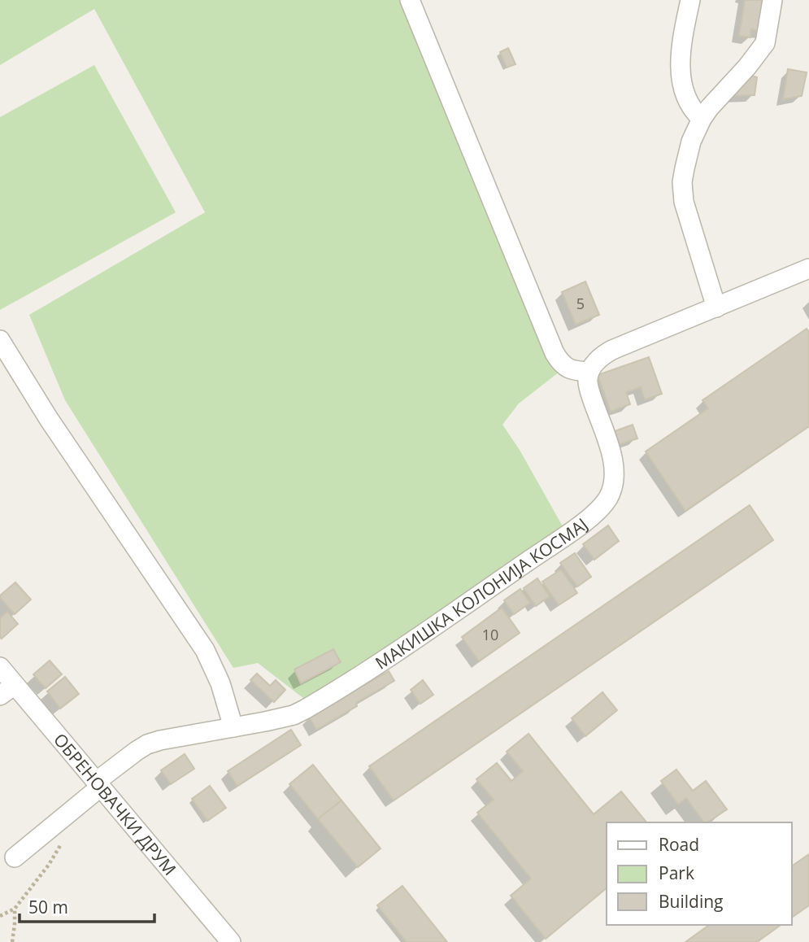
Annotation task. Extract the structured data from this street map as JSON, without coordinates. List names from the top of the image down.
{
  "streets": {
    "street": ["МАКИШКА КОЛОНИЈА КОСМАЈ", "ОБРЕНОВАЧКИ ДРУМ"]
  },
  "crossings": [
    ["МАКИШКА КОЛОНИЈА КОСМАЈ", "ОБРЕНОВАЧКИ ДРУМ"]
  ],
  "house_numbers": ["5", "10"],
  "legend": ["Road", "Park", "Building"],
  "scale_bar": "50 m"
}
